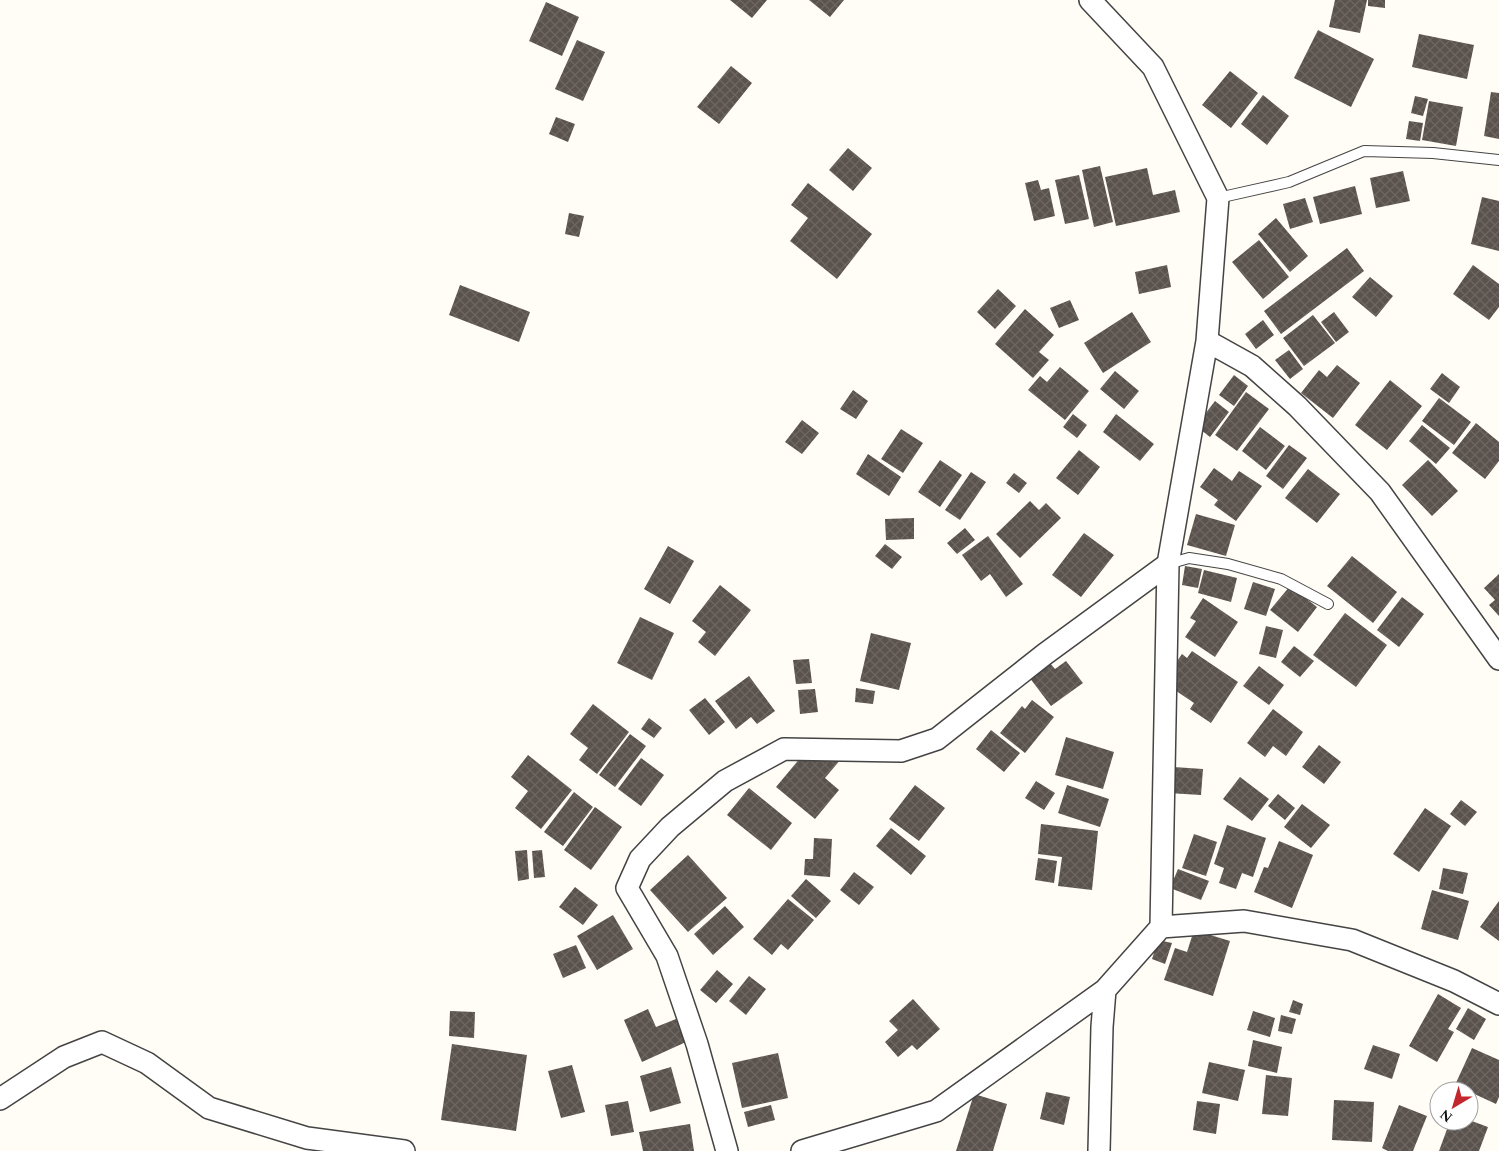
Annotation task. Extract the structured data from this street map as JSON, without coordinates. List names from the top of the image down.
{
  "north": "bottom left"
}
